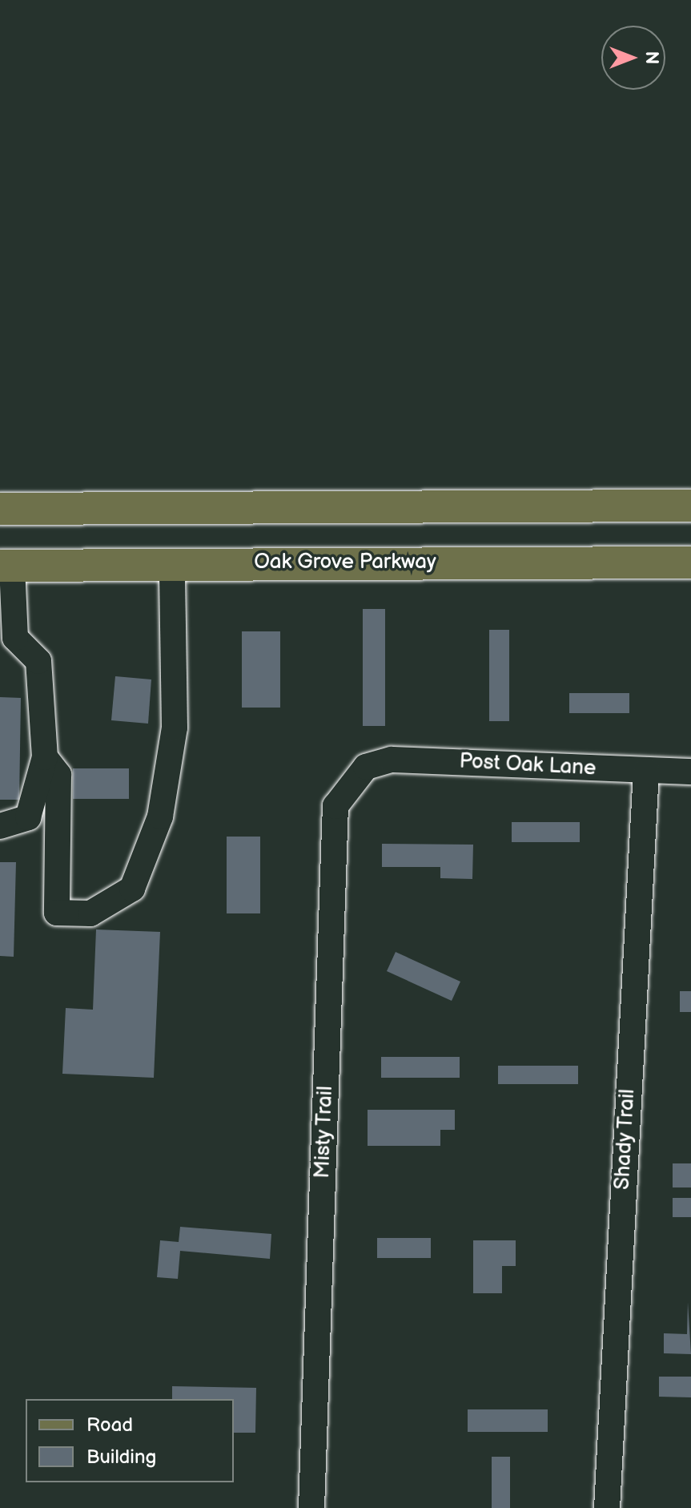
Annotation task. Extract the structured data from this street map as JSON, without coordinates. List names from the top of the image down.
{
  "streets": {
    "main road": ["Oak Grove Parkway"],
    "street": ["Post Oak Lane", "Misty Trail", "Shady Trail"]
  },
  "crossings": [
    ["Post Oak Lane", "Misty Trail"],
    ["Post Oak Lane", "Shady Trail"]
  ],
  "legend": ["Road", "Building"],
  "north": "right"
}
